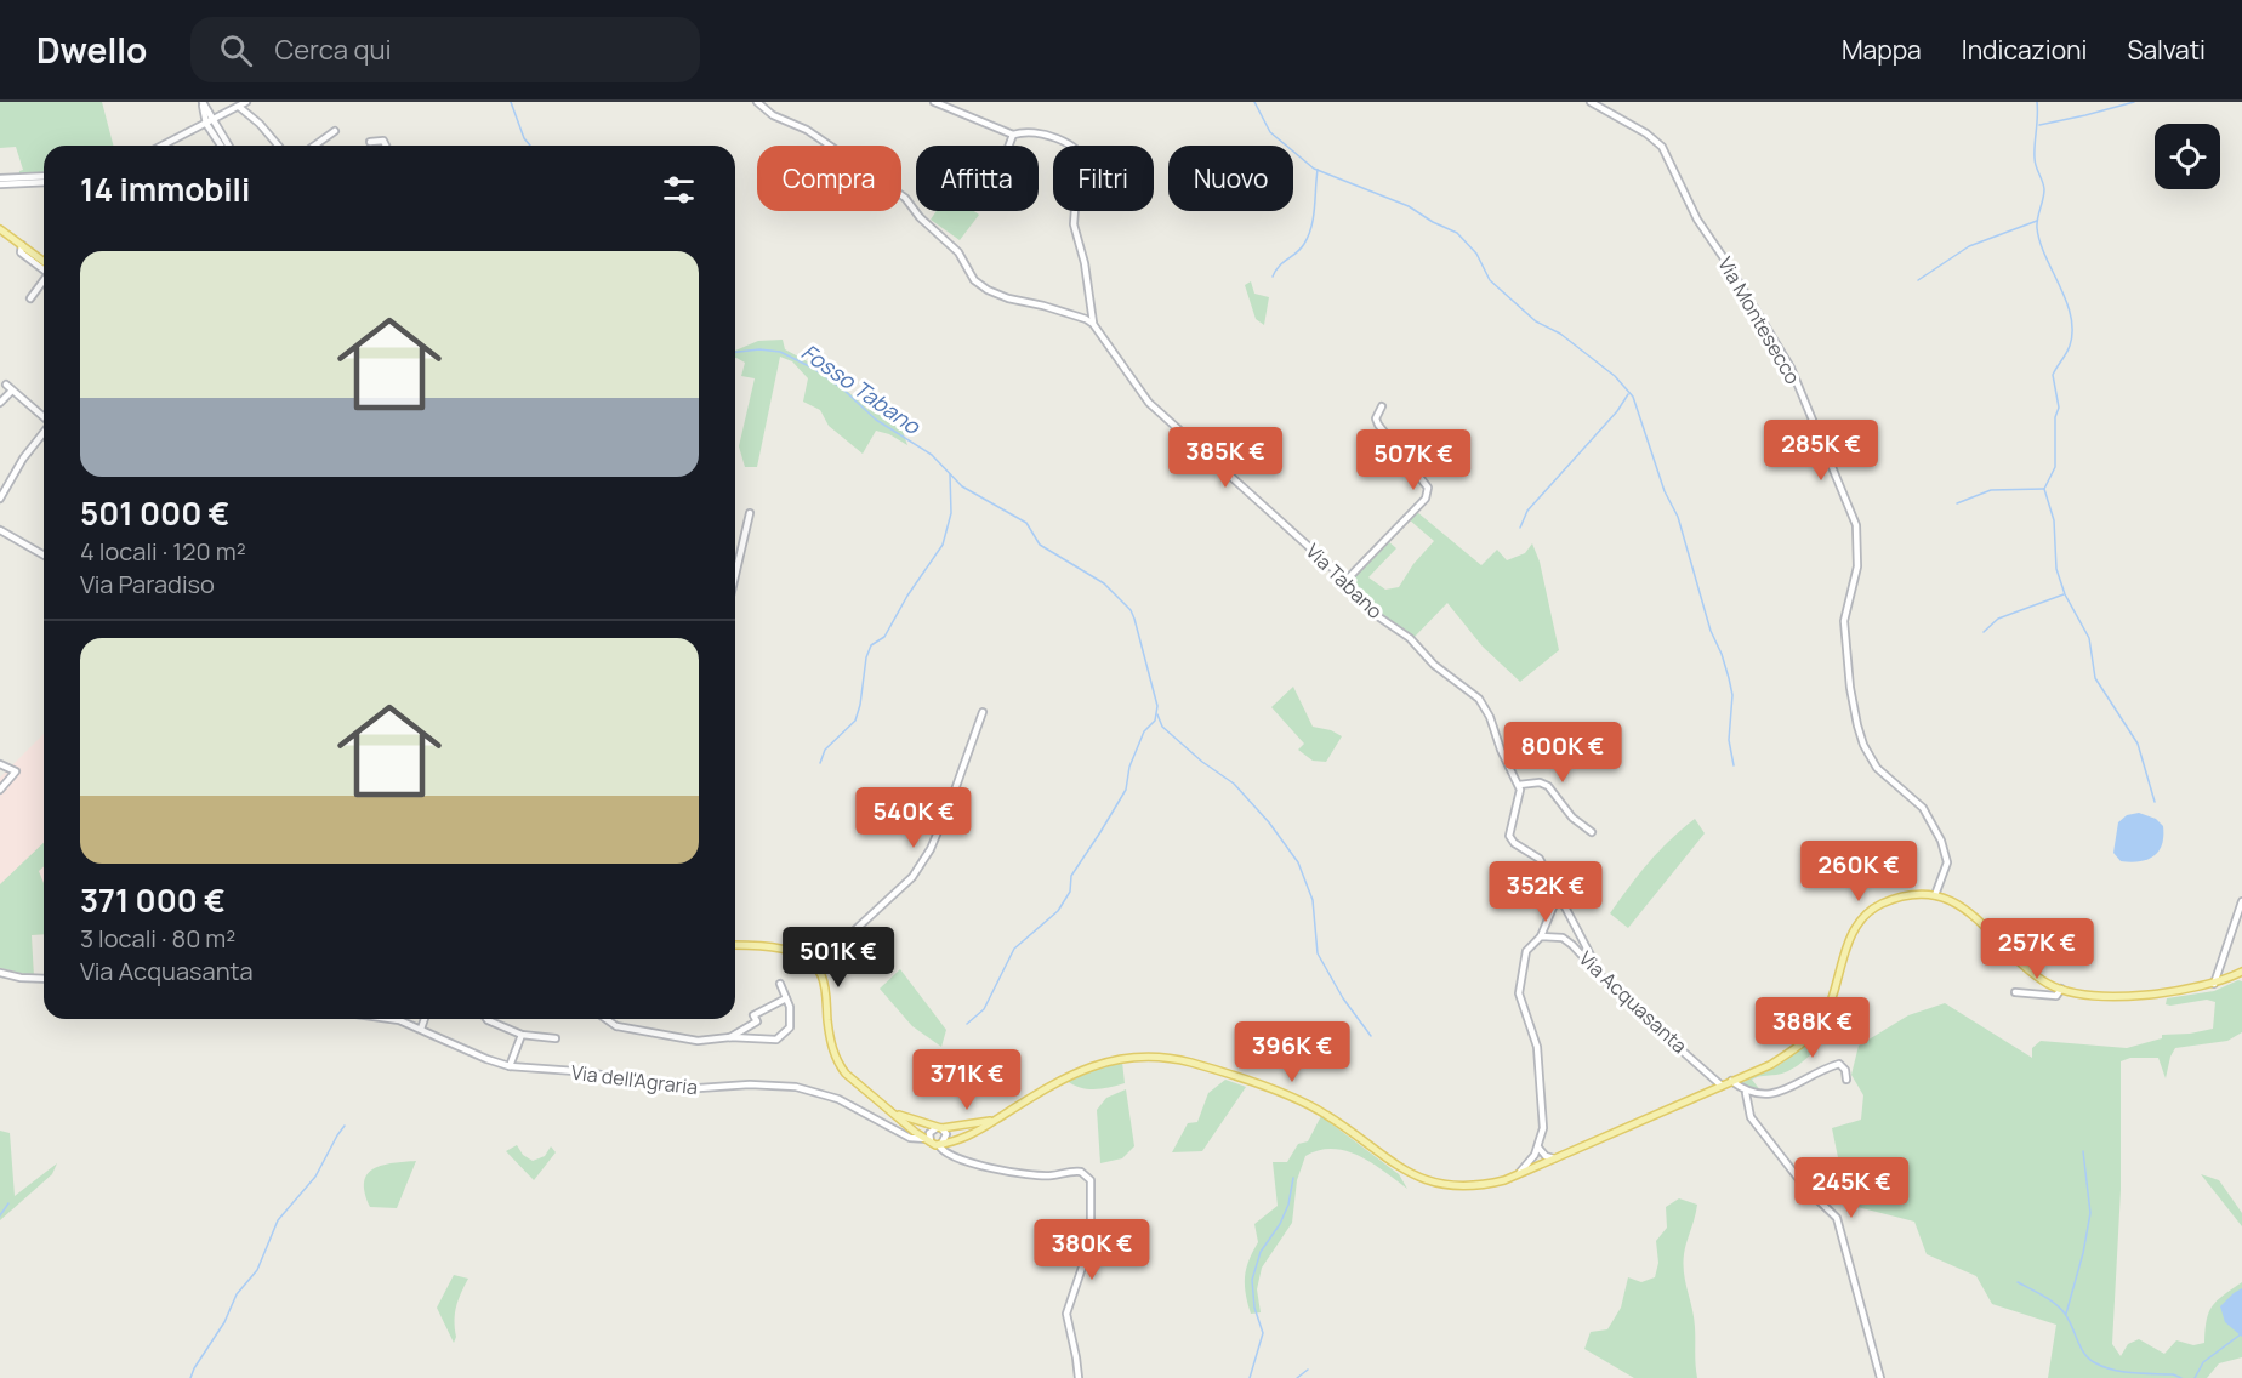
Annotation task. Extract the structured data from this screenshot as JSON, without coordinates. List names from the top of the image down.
{
  "streets": {
    "street": [
      "Via Montesecco",
      "Via Tabano",
      "Via Acquasanta",
      "Via dell'Agraria"
    ]
  },
  "water": ["Fosso Tabano"],
  "page": {
    "header": "Dwello",
    "search": "Cerca qui",
    "nav": ["Mappa", "Indicazioni", "Salvati"],
    "chip": [
      "Compra",
      "Affitta",
      "Filtri",
      "Nuovo"
    ],
    "heading": "14 immobili",
    "list": [
      {
        "name": "501 000 €",
        "note": "4 locali · 120 m² · Via Paradiso"
      },
      {
        "name": "371 000 €",
        "note": "3 locali · 80 m² · Via Acquasanta"
      }
    ],
    "price": [
      "285K €",
      "385K €",
      "507K €",
      "800K €",
      "540K €",
      "260K €",
      "352K €",
      "257K €",
      "501K €",
      "388K €",
      "396K €",
      "371K €",
      "245K €",
      "380K €"
    ]
  }
}
